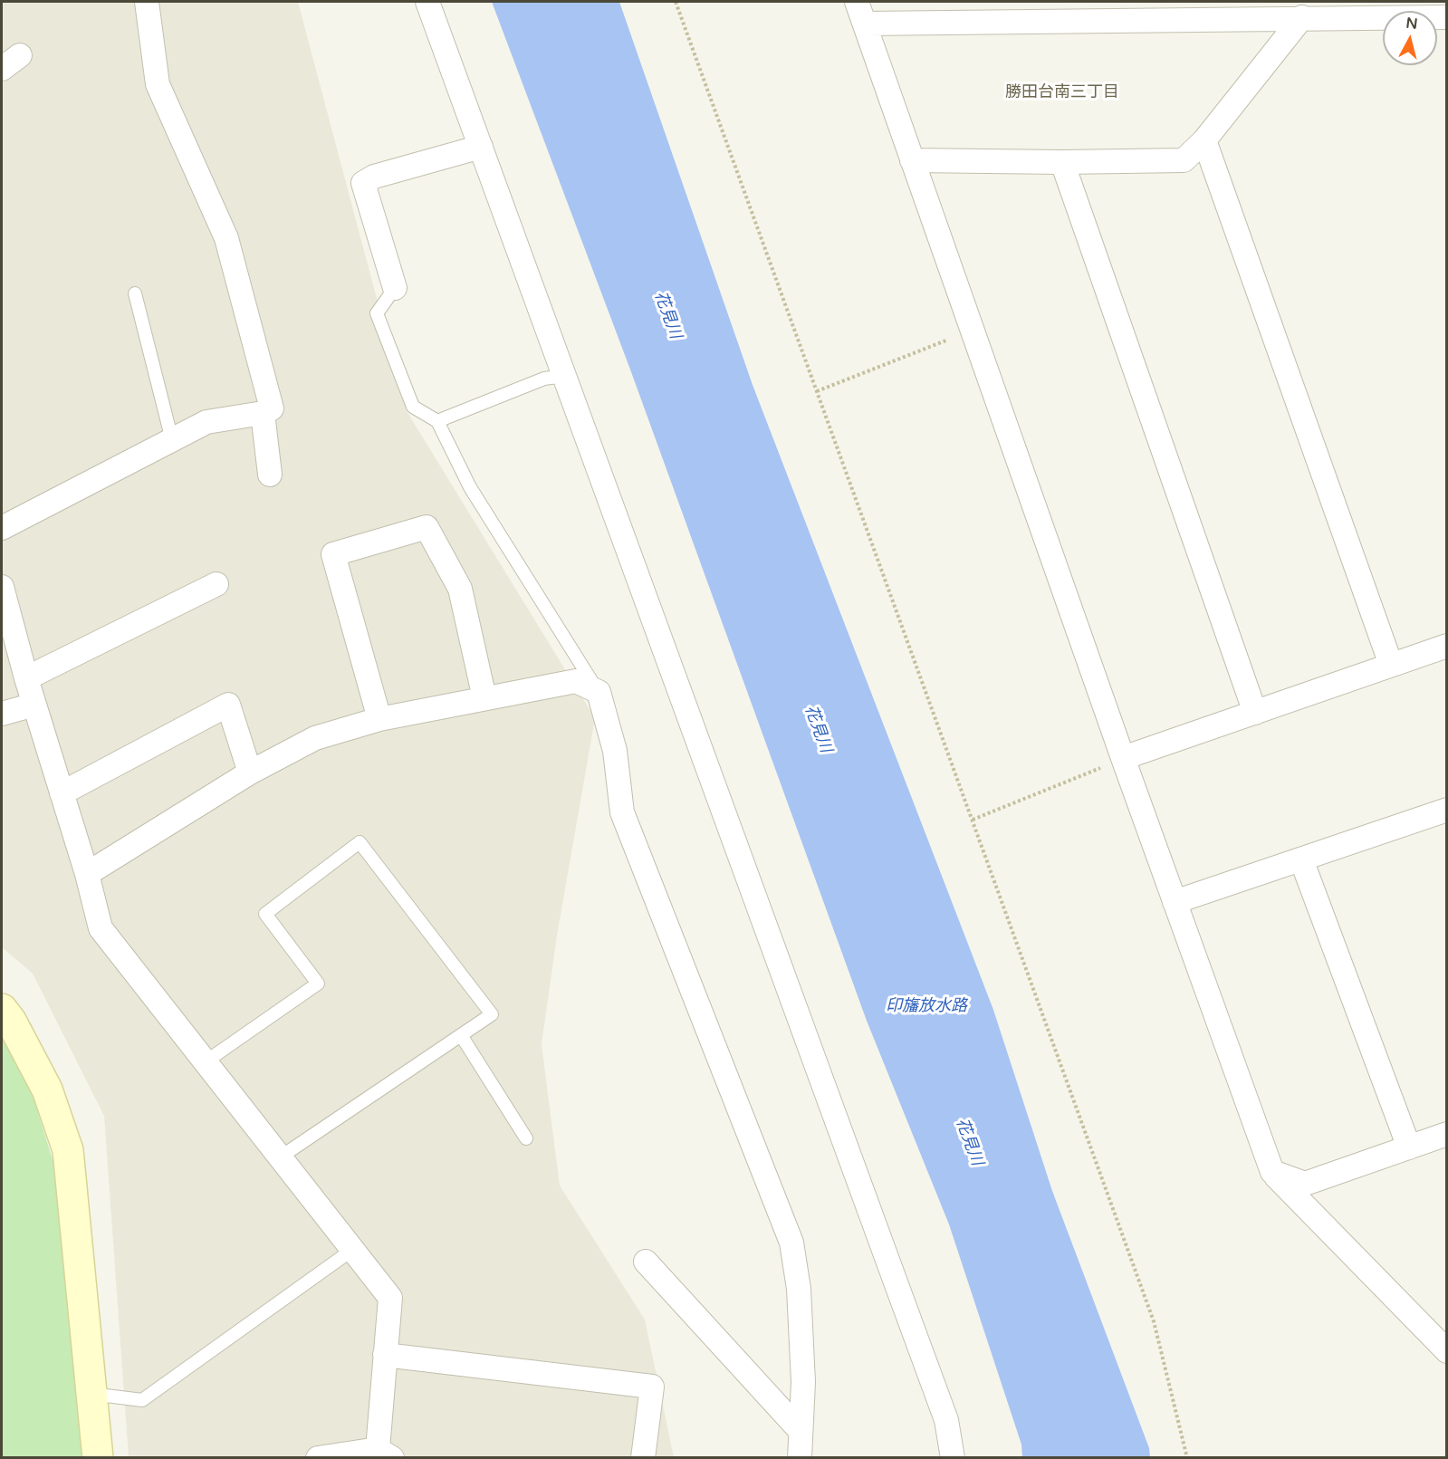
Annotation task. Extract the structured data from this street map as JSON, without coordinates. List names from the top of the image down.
{
  "districts": ["勝田台南三丁目"],
  "water": ["花見川", "印旛放水路"],
  "north": "top"
}
